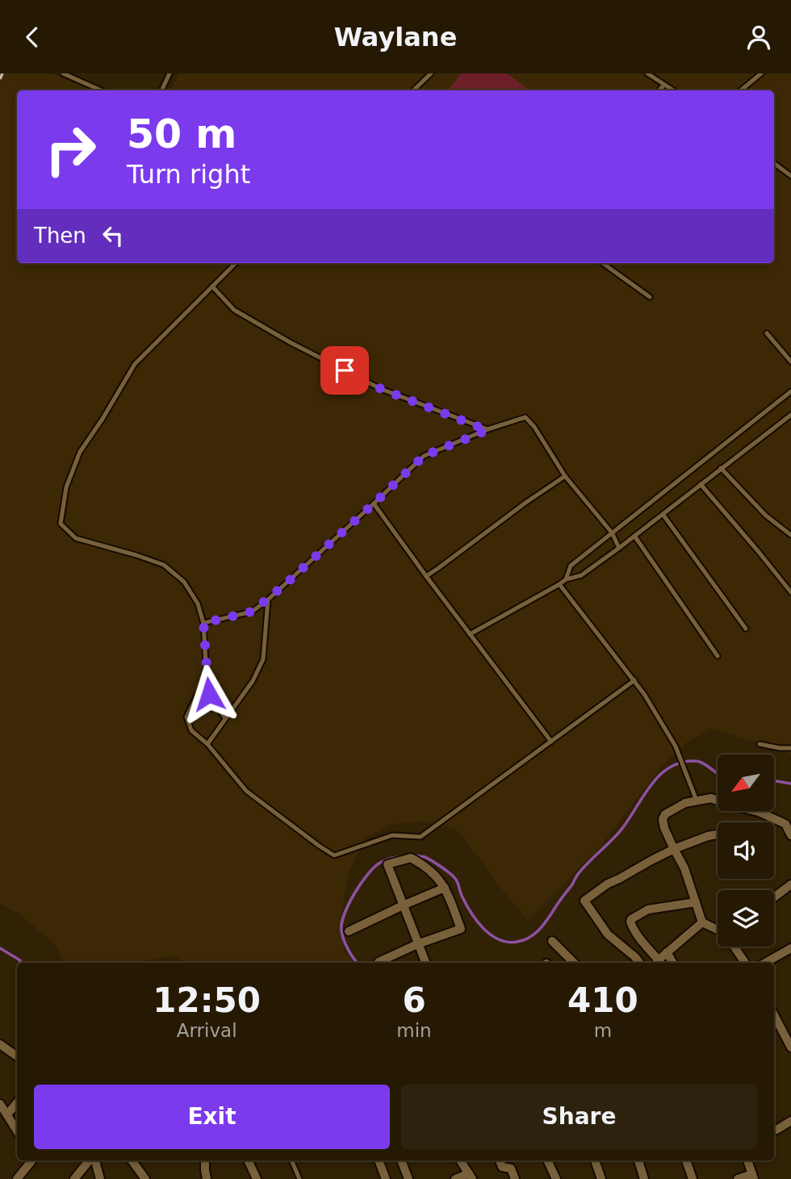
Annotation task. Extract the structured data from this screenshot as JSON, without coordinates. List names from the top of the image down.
{
  "north": "bottom left",
  "page": {
    "header": "Waylane",
    "turn": ["50 m", "Turn right"],
    "then": "Then",
    "eta": [
      "12:50",
      "Arrival",
      "6",
      "min",
      "410",
      "m"
    ],
    "buttons": ["Exit", "Share"]
  }
}
